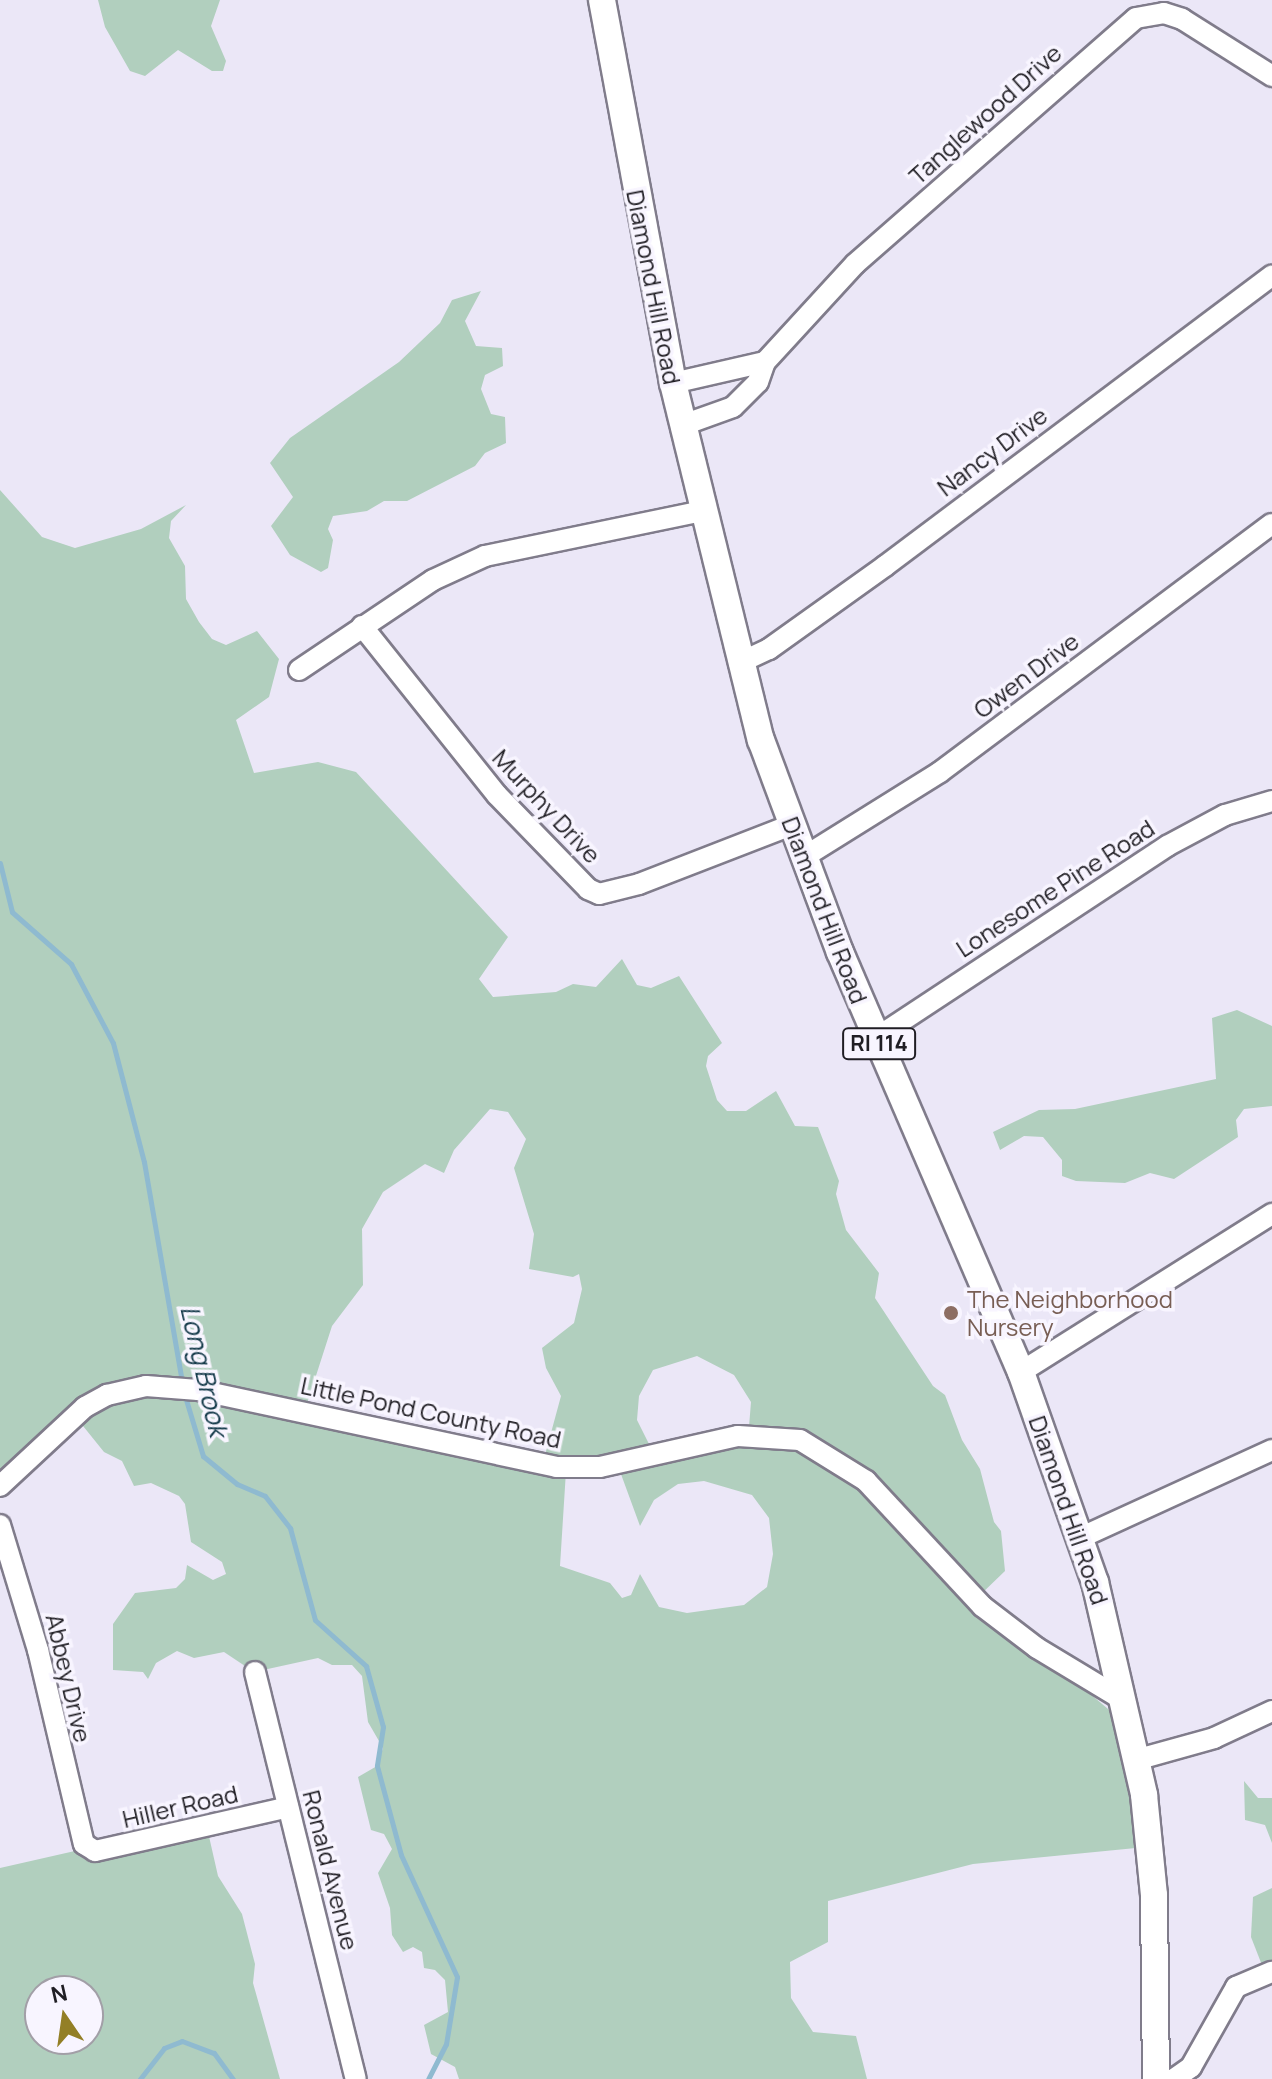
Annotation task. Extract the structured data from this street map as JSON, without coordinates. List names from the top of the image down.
{
  "streets": {
    "main road": ["Diamond Hill Road", "RI 114"],
    "street": [
      "Tanglewood Drive",
      "Nancy Drive",
      "Owen Drive",
      "Murphy Drive",
      "Lonesome Pine Road",
      "Little Pond County Road",
      "Abbey Drive",
      "Hiller Road",
      "Ronald Avenue"
    ]
  },
  "crossings": [
    ["Tanglewood Drive", "Diamond Hill Road"],
    ["Diamond Hill Road", "Nancy Drive"],
    ["Diamond Hill Road", "Owen Drive"],
    ["Diamond Hill Road", "Murphy Drive"],
    ["Diamond Hill Road", "Lonesome Pine Road"],
    ["Diamond Hill Road", "Little Pond County Road"],
    ["Abbey Drive", "Hiller Road"],
    ["Hiller Road", "Ronald Avenue"]
  ],
  "water": ["Long Brook"],
  "places": ["The Neighborhood Nursery"],
  "north": "top"
}
